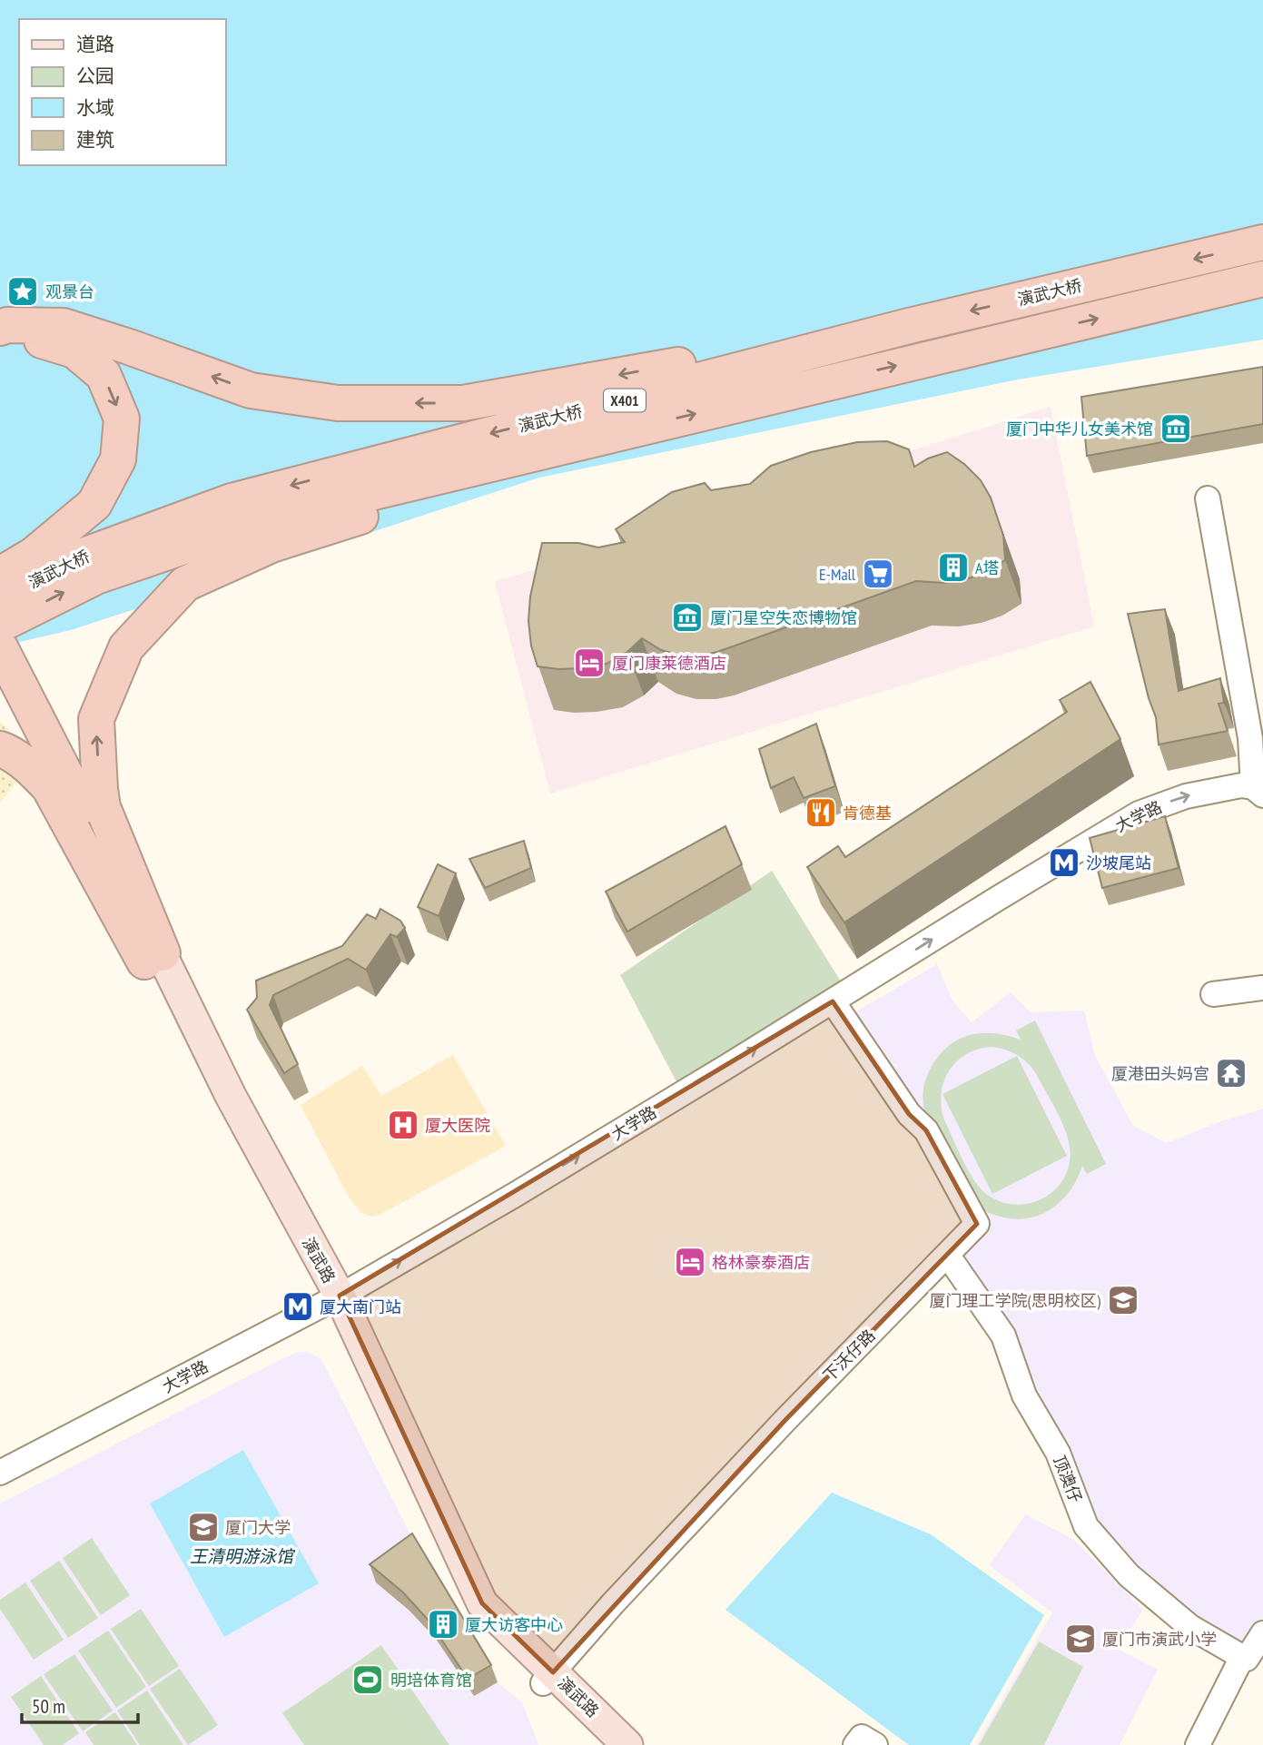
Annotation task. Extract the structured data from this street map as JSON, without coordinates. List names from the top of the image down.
{
  "streets": {
    "highway": ["演武大桥", "X401"],
    "main road": ["演武路"],
    "street": ["大学路", "下沃仔路", "顶澳仔"]
  },
  "crossings": [
    ["大学路", "演武路"],
    ["大学路", "下沃仔路"],
    ["演武路", "下沃仔路"],
    ["下沃仔路", "顶澳仔"]
  ],
  "one_way": ["大学路"],
  "water": ["王清明游泳馆"],
  "places": {
    "place": ["观景台"],
    "museum": ["厦门中华儿女美术馆", "厦门星空失恋博物馆"],
    "building": ["A塔", "厦大访客中心"],
    "supermarket": ["E-Mall"],
    "hotel": ["厦门康莱德酒店", "格林豪泰酒店"],
    "restaurant": ["肯德基"],
    "metro station": ["沙坡尾站", "厦大南门站"],
    "temple": ["厦港田头妈宫"],
    "hospital": ["厦大医院"],
    "school or university": ["厦门理工学院(思明校区)", "厦门大学", "厦门市演武小学"],
    "sports": ["明培体育馆"]
  },
  "legend": [
    "道路",
    "公园",
    "水域",
    "建筑"
  ],
  "scale_bar": "50 m"
}
